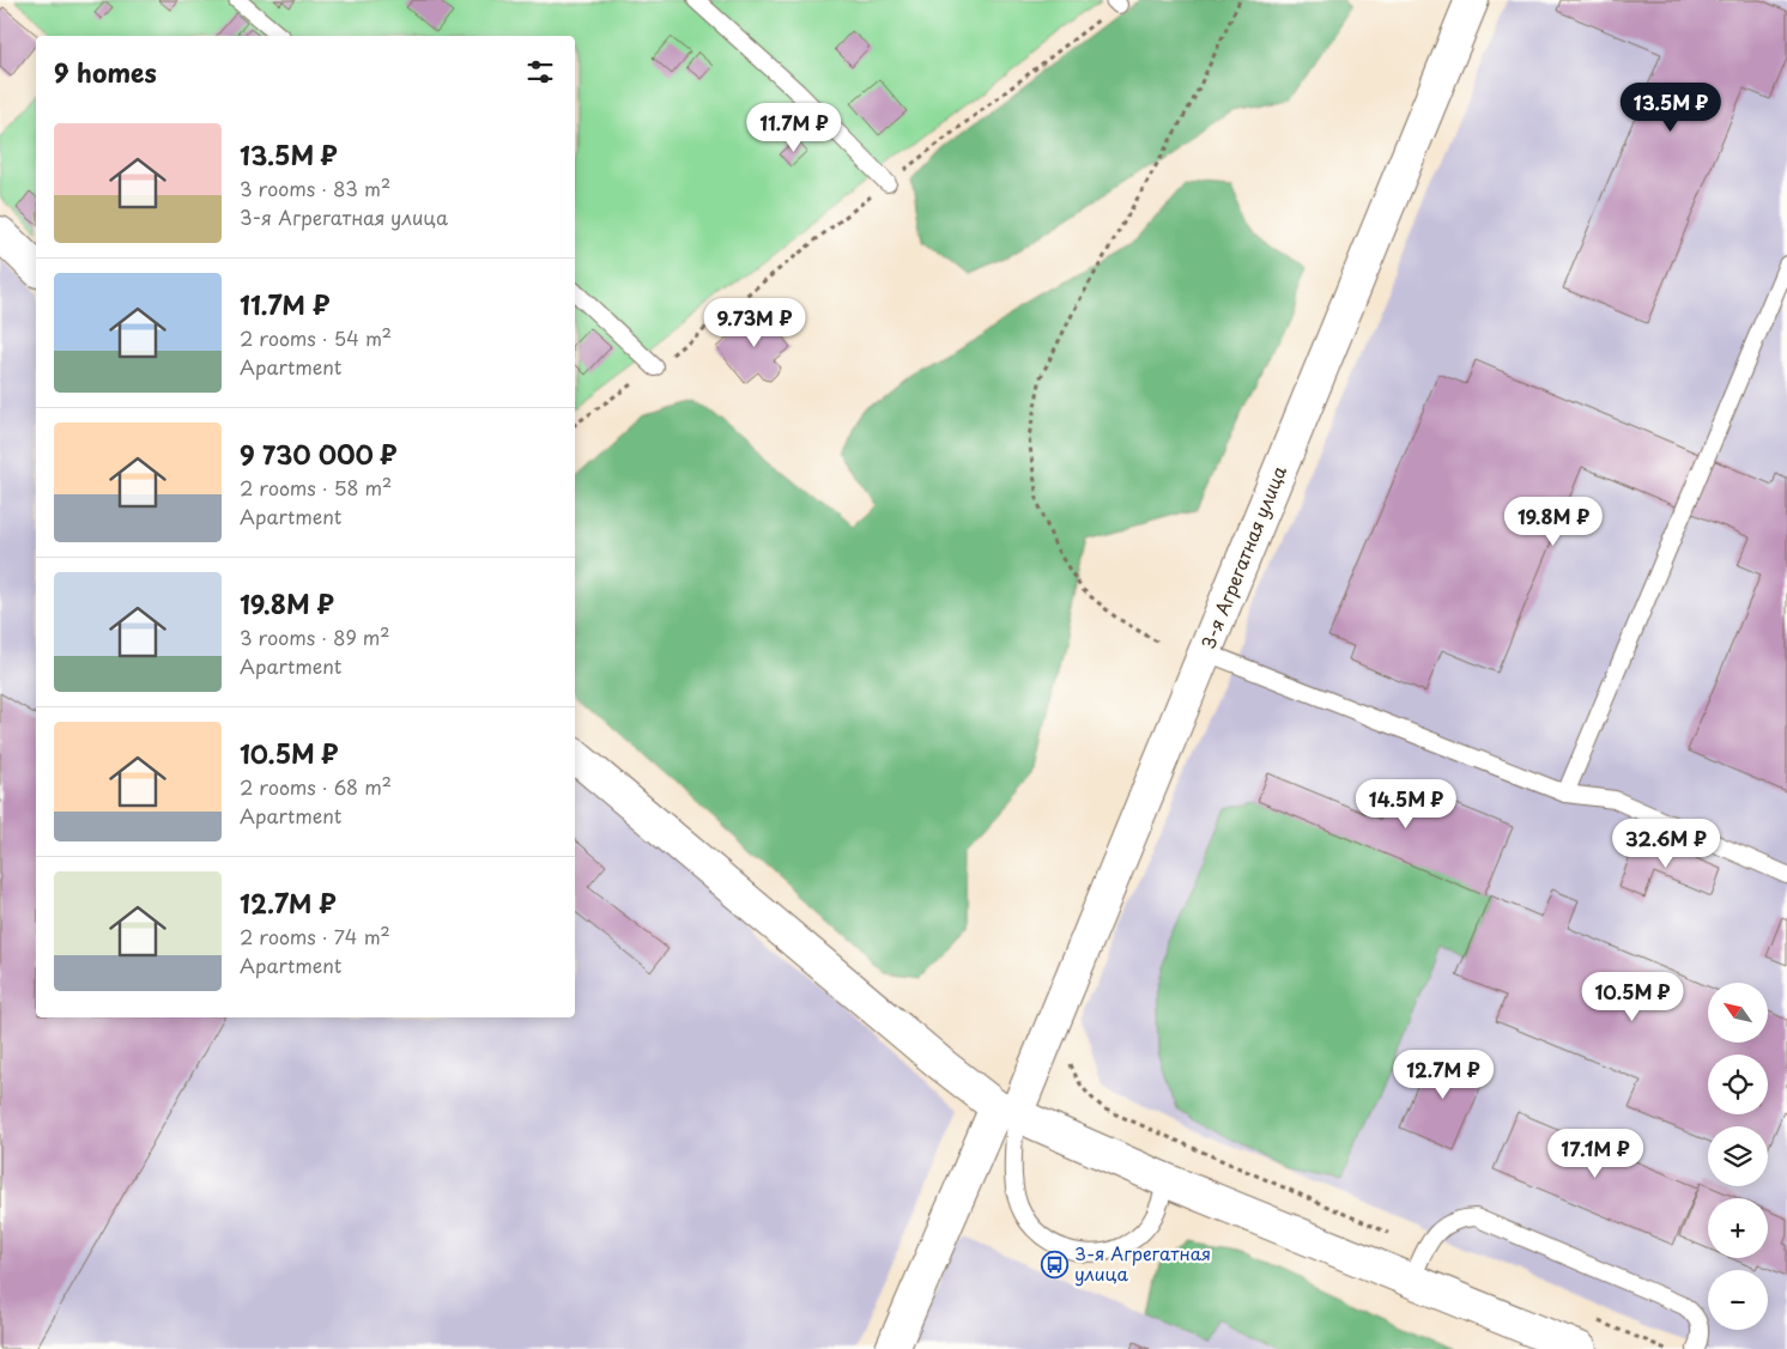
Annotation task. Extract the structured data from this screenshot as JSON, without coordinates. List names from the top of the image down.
{
  "streets": {
    "street": ["3-я Агрегатная улица"]
  },
  "places": {
    "bus stop": ["3-я Агрегатная улица"]
  },
  "north": "top left",
  "page": {
    "heading": "9 homes",
    "price": [
      "13.5M ₽",
      "11.7M ₽",
      "9.73M ₽",
      "19.8M ₽",
      "14.5M ₽",
      "32.6M ₽",
      "10.5M ₽",
      "12.7M ₽",
      "17.1M ₽"
    ],
    "list": [
      {
        "name": "13.5M ₽",
        "note": "3 rooms · 83 m² · 3-я Агрегатная улица"
      },
      {
        "name": "11.7M ₽",
        "note": "2 rooms · 54 m² · Apartment"
      },
      {
        "name": "9 730 000 ₽",
        "note": "2 rooms · 58 m² · Apartment"
      },
      {
        "name": "19.8M ₽",
        "note": "3 rooms · 89 m² · Apartment"
      },
      {
        "name": "10.5M ₽",
        "note": "2 rooms · 68 m² · Apartment"
      },
      {
        "name": "12.7M ₽",
        "note": "2 rooms · 74 m² · Apartment"
      }
    ],
    "map_buttons": ["+", "−"]
  }
}
